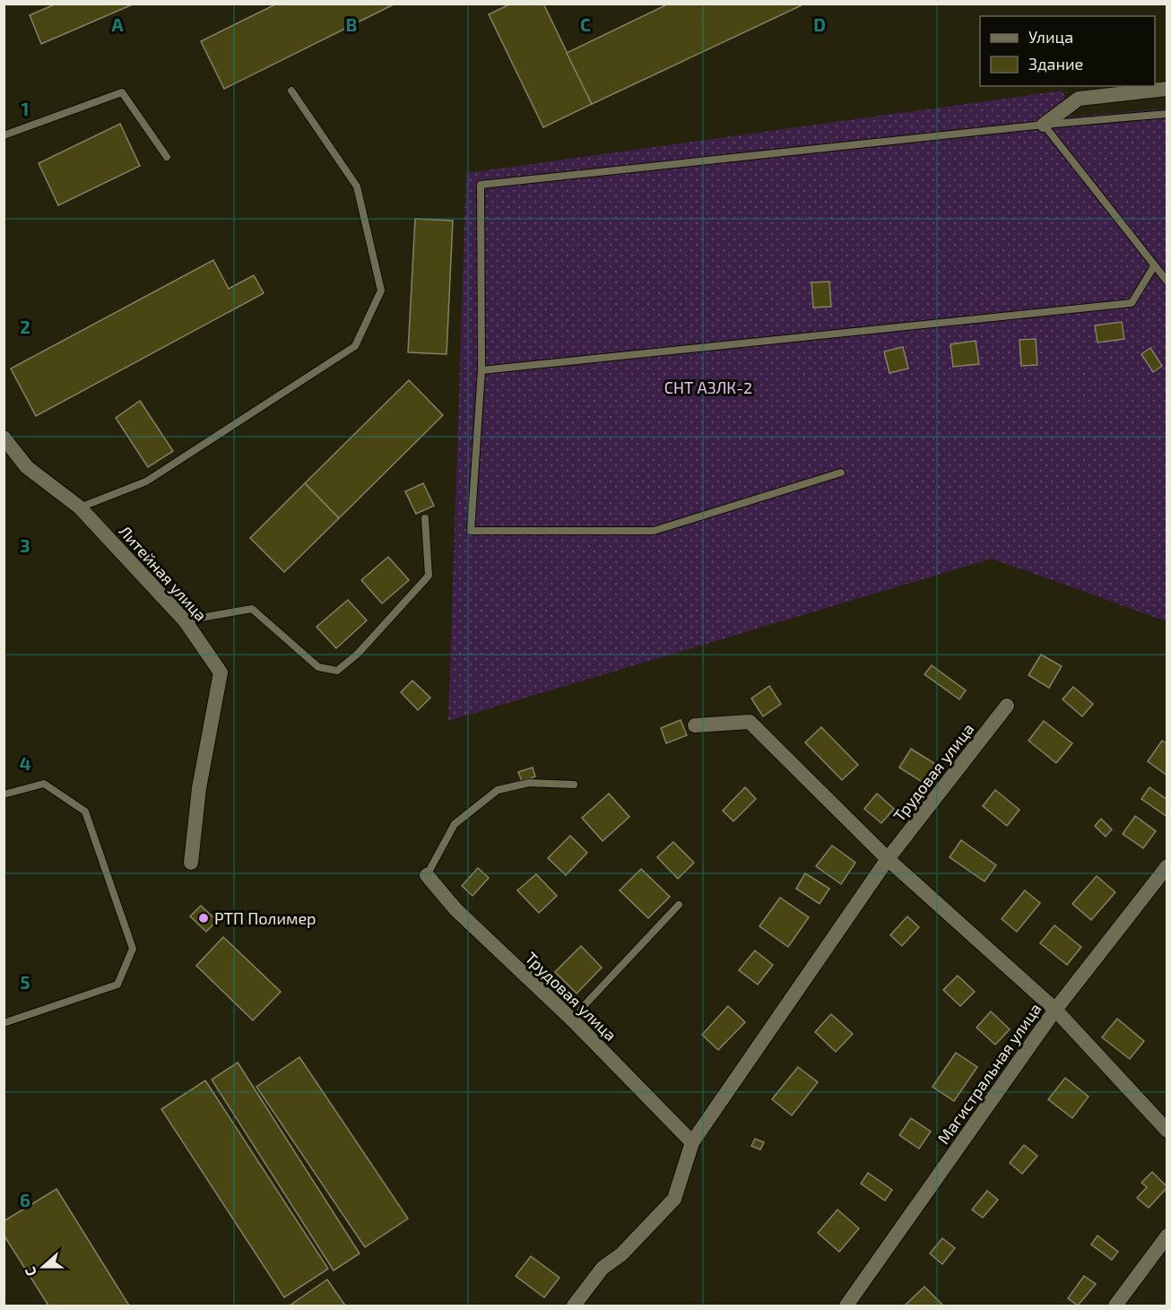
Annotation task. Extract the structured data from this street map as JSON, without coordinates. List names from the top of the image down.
{
  "streets": {
    "street": ["Литейная улица", "Трудовая улица", "Магистральная улица"]
  },
  "parks": ["СНТ АЗЛК-2"],
  "places": ["РТП Полимер"],
  "legend": ["Улица", "Здание"],
  "north": "left",
  "grid": {
    "columns": [
      "A",
      "B",
      "C",
      "D"
    ],
    "rows": [
      "1",
      "2",
      "3",
      "4",
      "5",
      "6"
    ]
  }
}
